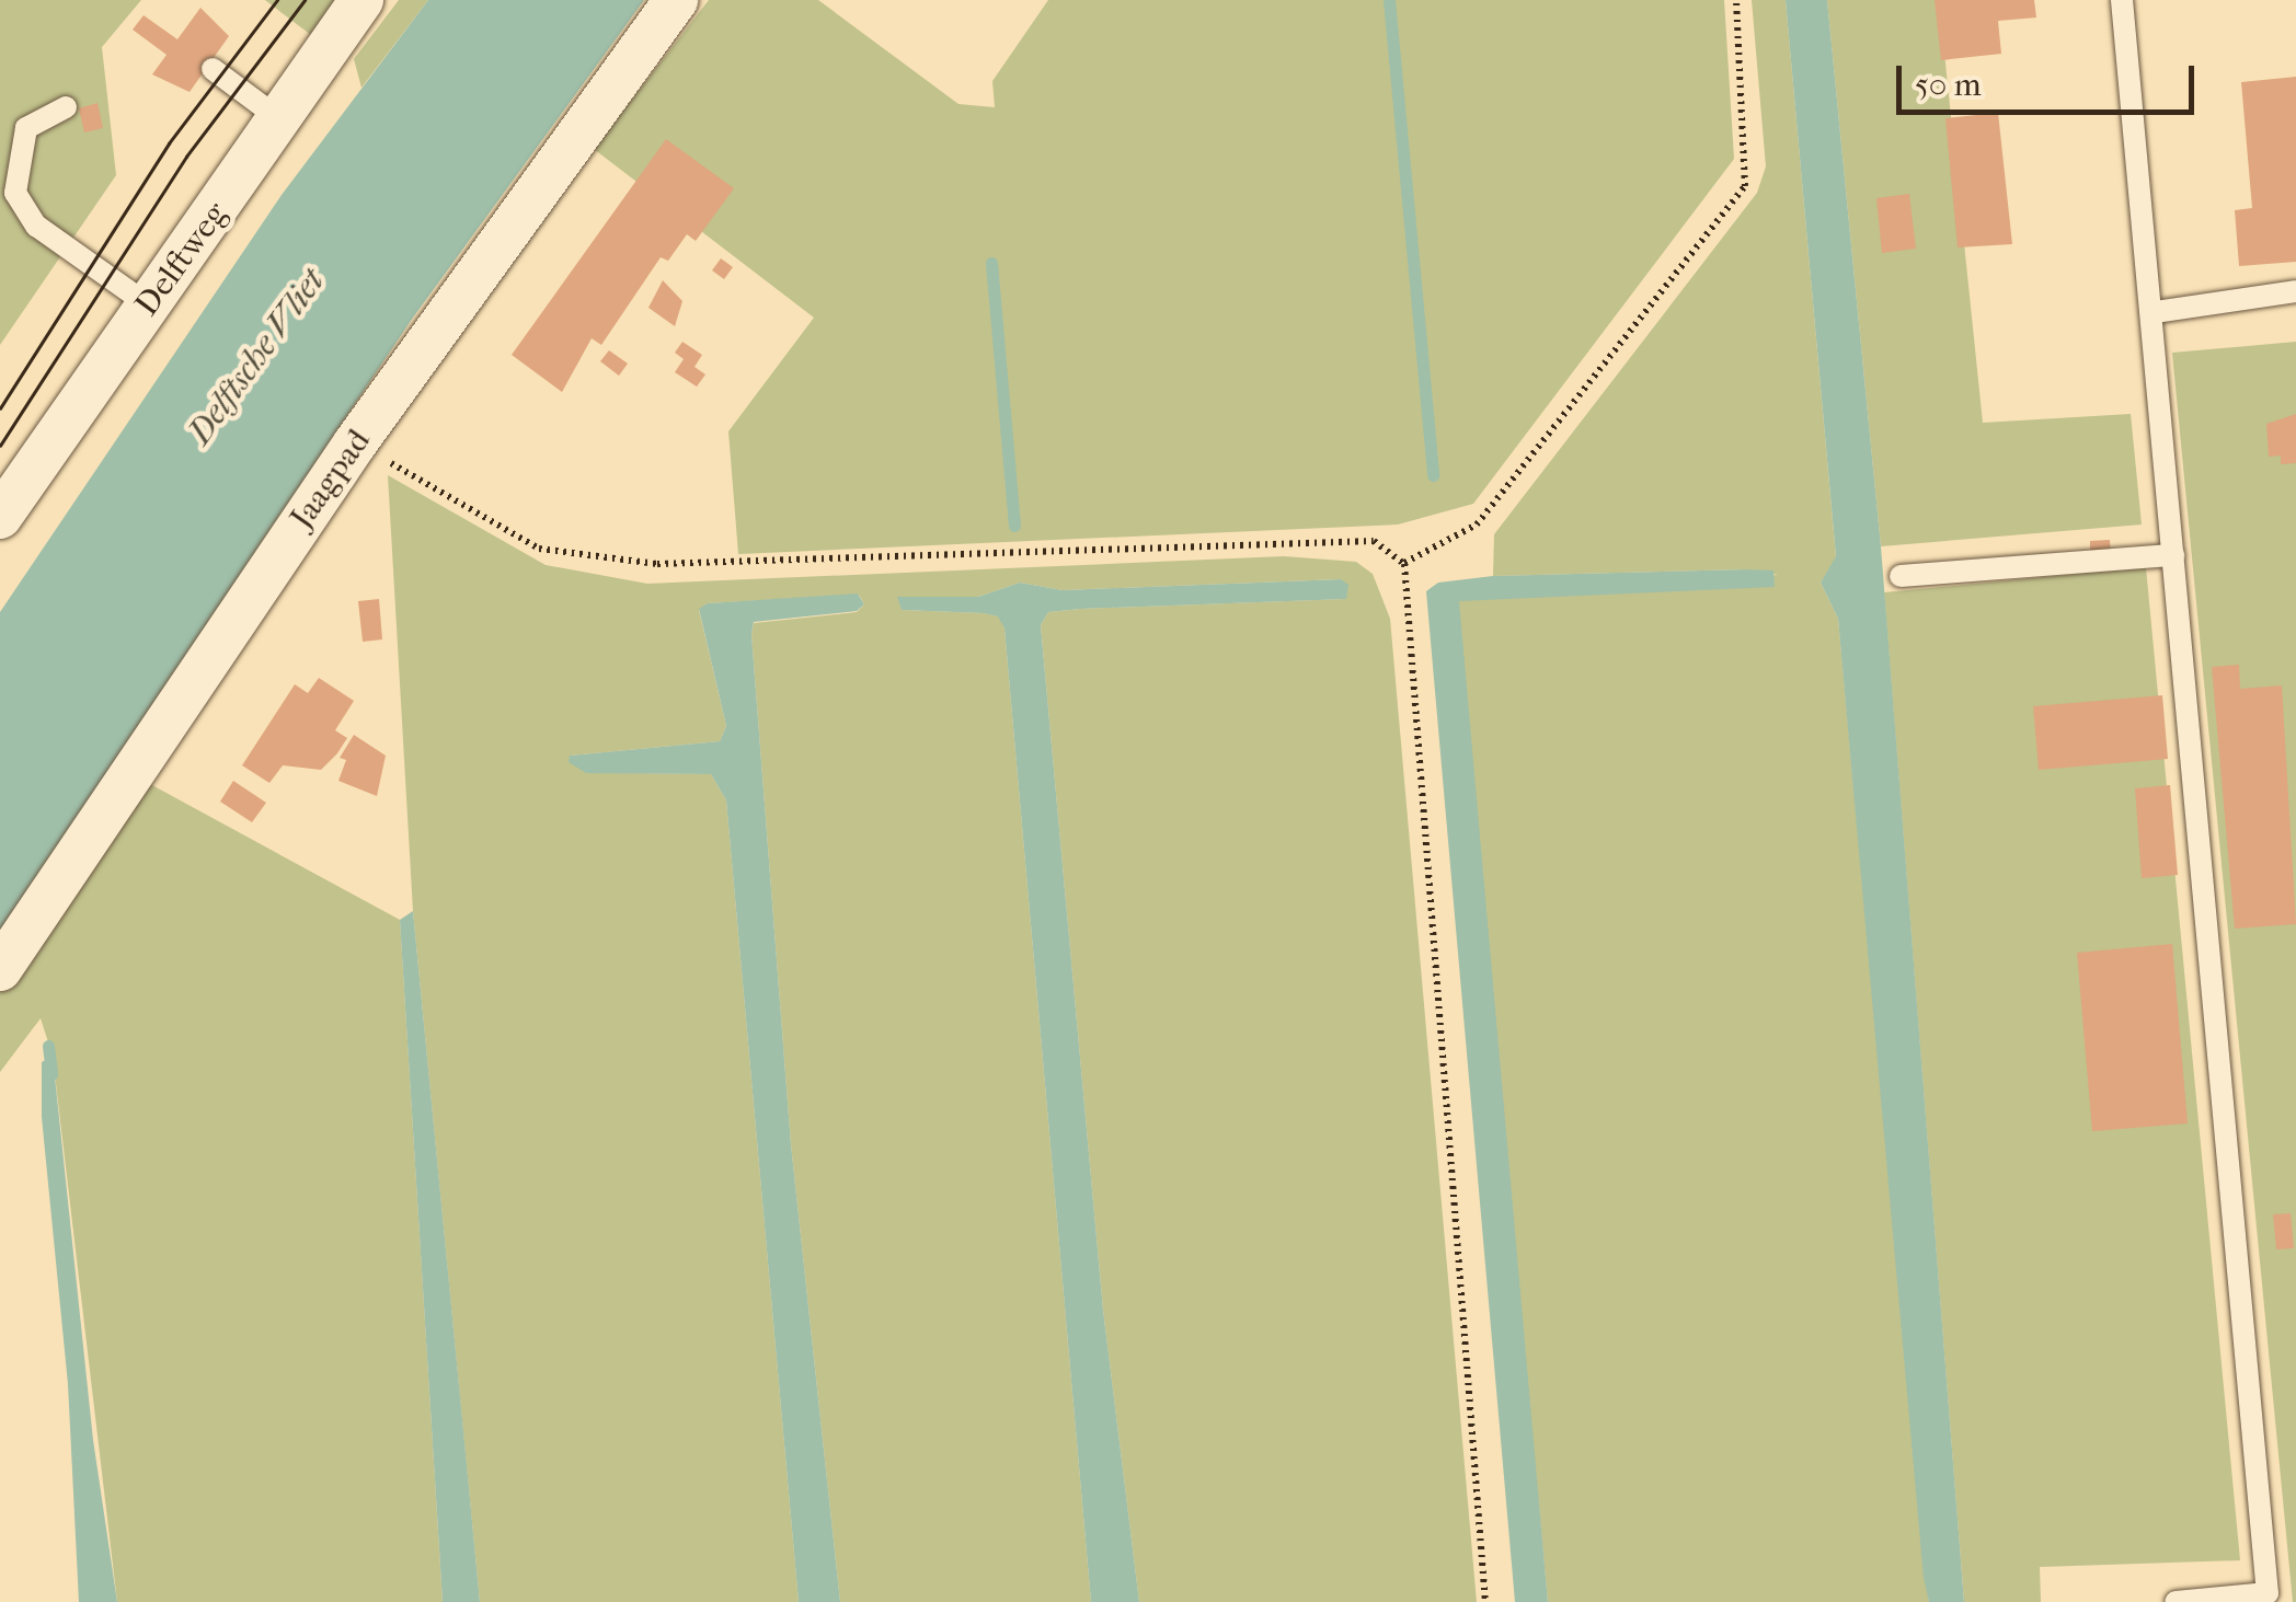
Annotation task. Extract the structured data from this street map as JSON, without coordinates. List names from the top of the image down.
{
  "streets": {
    "street": ["Delftweg", "Jaagpad"]
  },
  "water": ["Delftsche Vliet"],
  "scale_bar": "50 m"
}
